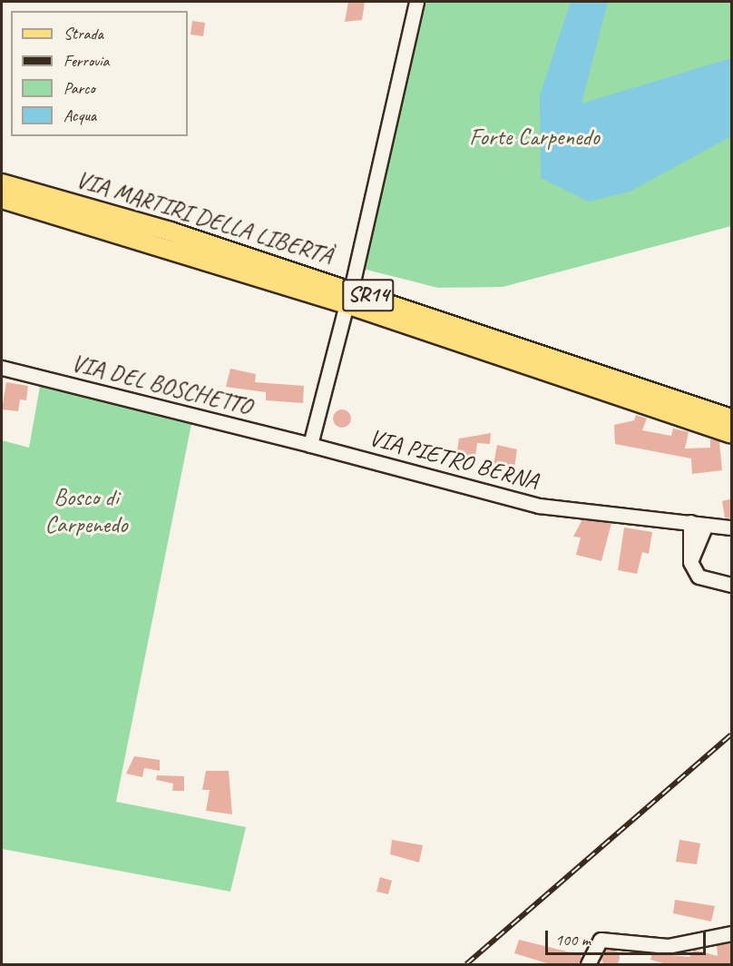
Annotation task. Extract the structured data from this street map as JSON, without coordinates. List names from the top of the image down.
{
  "streets": {
    "main road": ["VIA MARTIRI DELLA LIBERTÀ", "SR14"],
    "street": ["VIA DEL BOSCHETTO", "VIA PIETRO BERNA"]
  },
  "crossings": [
    ["VIA DEL BOSCHETTO", "VIA PIETRO BERNA"]
  ],
  "parks": ["Forte Carpenedo", "Bosco di Carpenedo"],
  "legend": [
    "Strada",
    "Ferrovia",
    "Parco",
    "Acqua"
  ],
  "scale_bar": "100 m"
}
